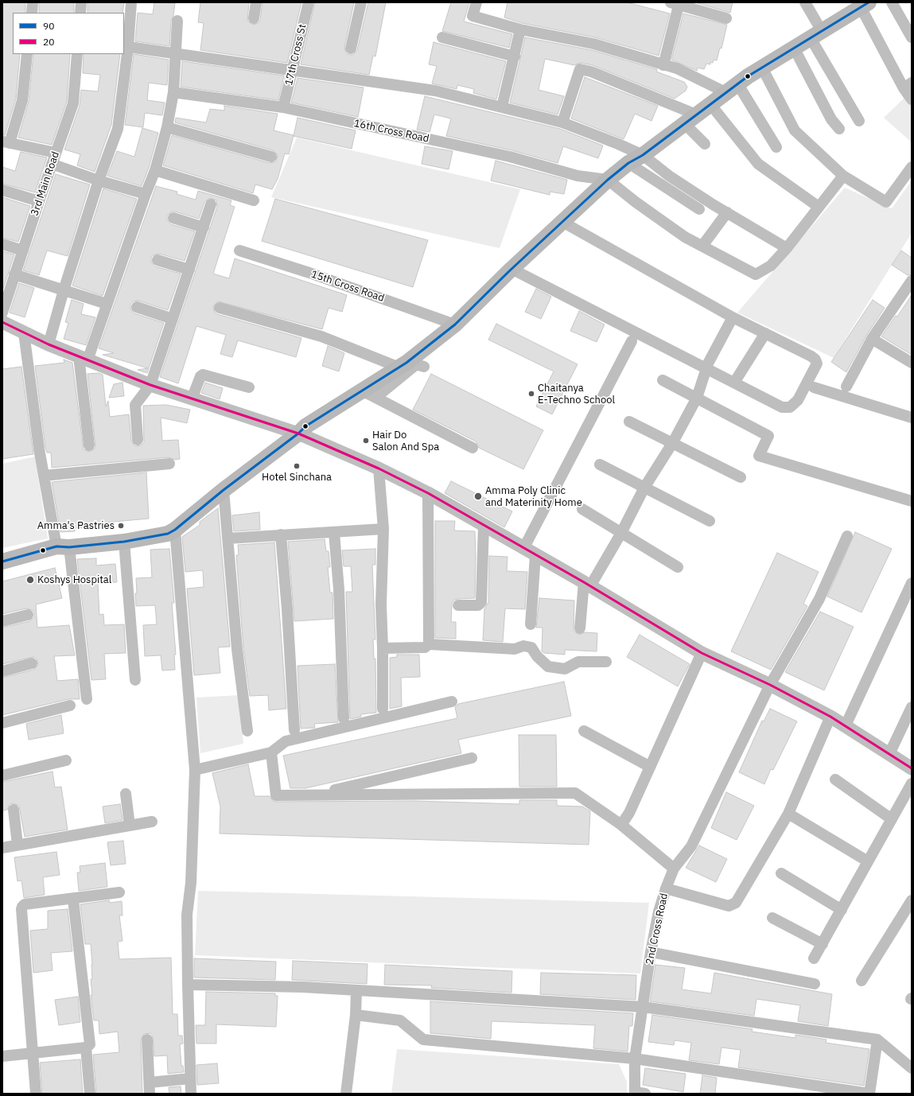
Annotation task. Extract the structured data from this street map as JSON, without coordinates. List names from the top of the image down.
{
  "streets": {
    "street": [
      "17th Cross St",
      "16th Cross Road",
      "3rd Main Road",
      "15th Cross Road",
      "2nd Cross Road"
    ]
  },
  "crossings": [
    ["17th Cross St", "16th Cross Road"]
  ],
  "places": [
    "Chaitanya E-Techno School",
    "Hair Do Salon And Spa",
    "Hotel Sinchana",
    "Amma Poly Clinic and Materinity Home",
    "Amma's Pastries",
    "Koshys Hospital"
  ],
  "lines": ["transit line 90", "transit line 20"],
  "legend": ["90", "20"]
}
